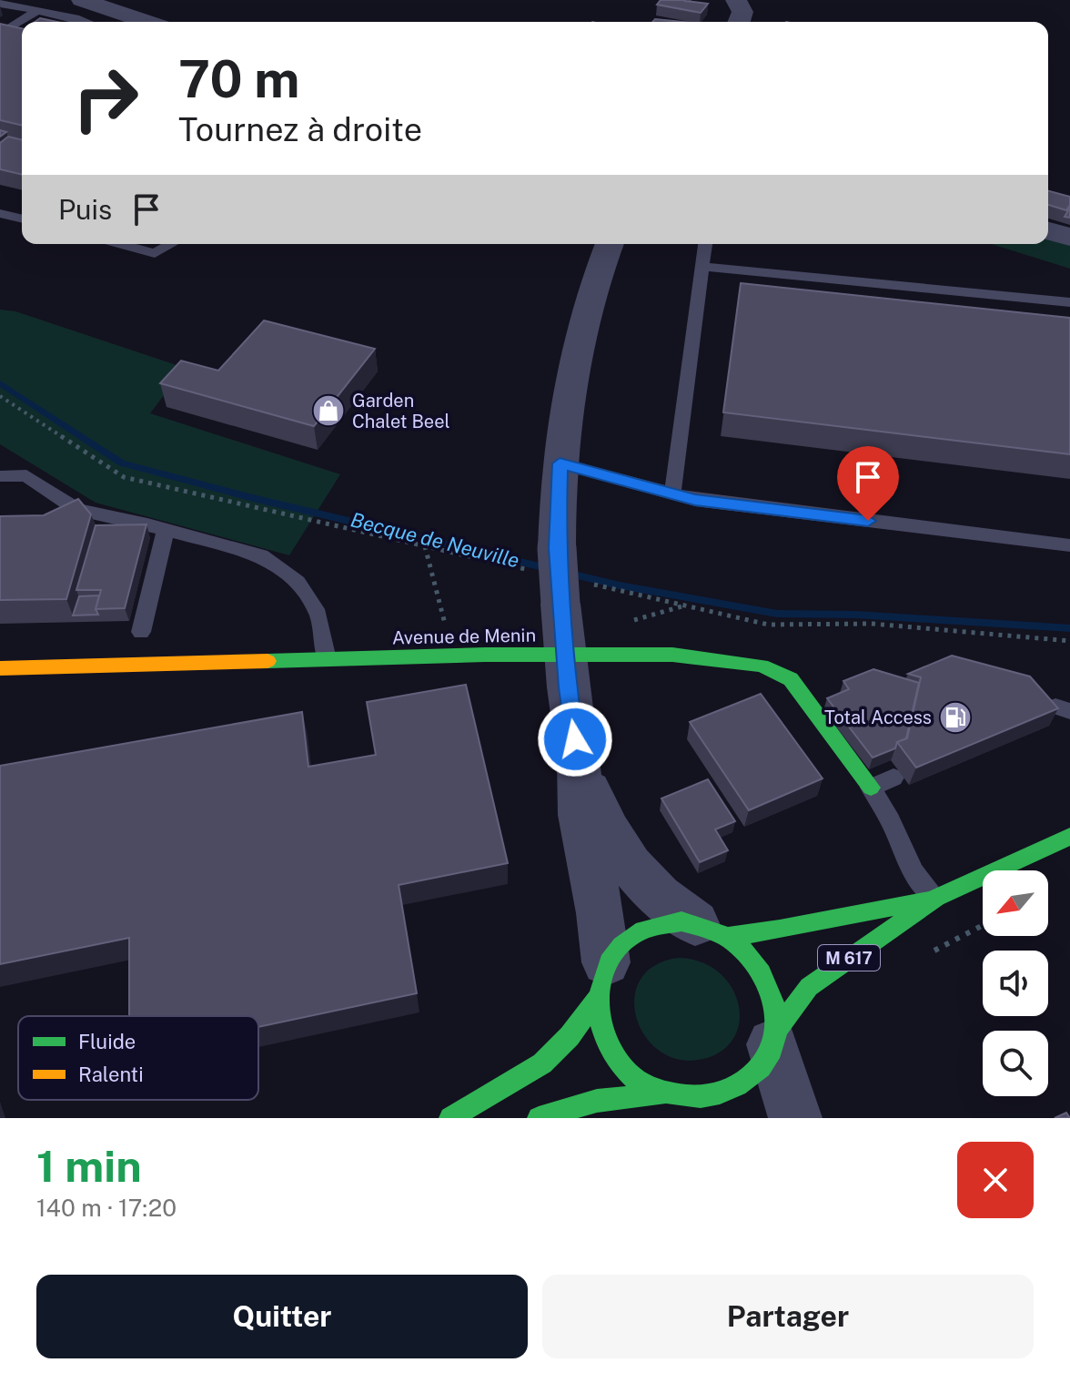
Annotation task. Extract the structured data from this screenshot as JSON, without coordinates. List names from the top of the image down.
{
  "streets": {
    "main road": ["Avenue de Menin", "M 617"]
  },
  "water": ["Becque de Neuville"],
  "places": {
    "shop": ["Garden Chalet Beel"],
    "fuel station": ["Total Access"]
  },
  "legend": ["Fluide", "Ralenti"],
  "north": "bottom left",
  "page": {
    "turn": ["70 m", "Tournez à droite"],
    "then": "Puis",
    "heading": ["1 min", "140 m · 17:20"],
    "buttons": ["Quitter", "Partager"]
  }
}
